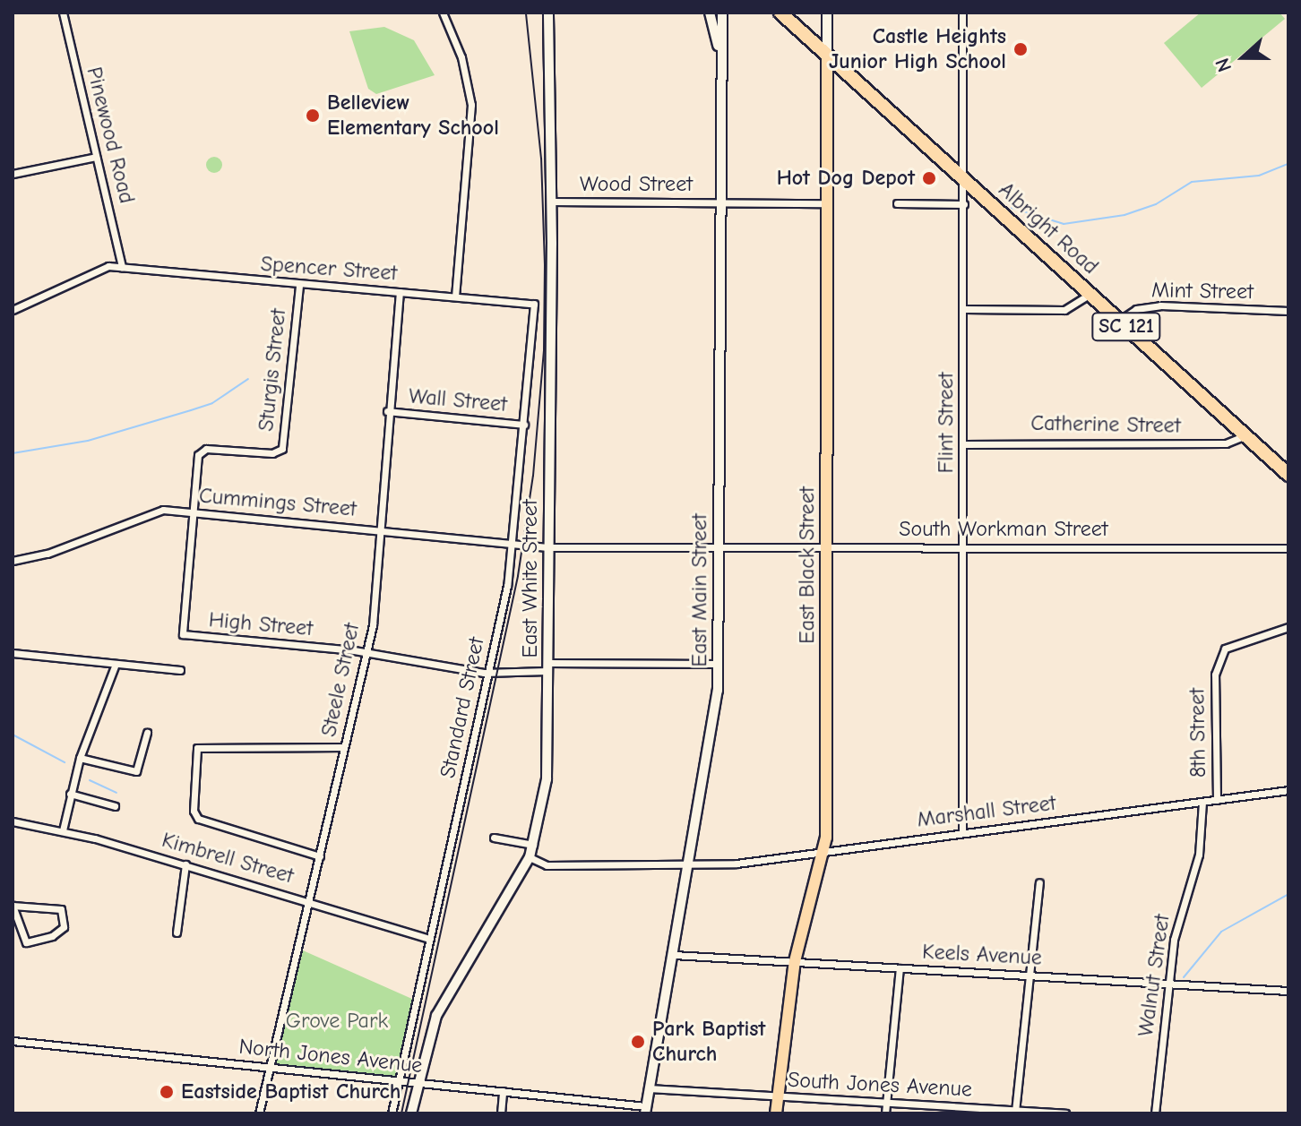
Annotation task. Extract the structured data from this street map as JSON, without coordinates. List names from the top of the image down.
{
  "streets": {
    "highway": ["Albright Road", "SC 121"],
    "main road": ["East Black Street"],
    "street": [
      "Pinewood Road",
      "Wood Street",
      "Spencer Street",
      "Mint Street",
      "Sturgis Street",
      "Wall Street",
      "Flint Street",
      "Catherine Street",
      "Cummings Street",
      "South Workman Street",
      "East White Street",
      "East Main Street",
      "High Street",
      "Steele Street",
      "Standard Street",
      "8th Street",
      "Marshall Street",
      "Kimbrell Street",
      "Keels Avenue",
      "Walnut Street",
      "North Jones Avenue",
      "South Jones Avenue"
    ]
  },
  "crossings": [
    ["Pinewood Road", "Spencer Street"],
    ["Wood Street", "East Black Street"],
    ["Wood Street", "East White Street"],
    ["Wood Street", "East Main Street"],
    ["Albright Road", "Mint Street"],
    ["Albright Road", "Flint Street"],
    ["Albright Road", "Catherine Street"],
    ["Albright Road", "East Black Street"],
    ["Spencer Street", "Sturgis Street"],
    ["Spencer Street", "Steele Street"],
    ["Spencer Street", "Standard Street"],
    ["Sturgis Street", "Cummings Street"],
    ["Sturgis Street", "High Street"],
    ["Wall Street", "Steele Street"],
    ["Wall Street", "Standard Street"],
    ["Flint Street", "Catherine Street"],
    ["Flint Street", "South Workman Street"],
    ["Flint Street", "Marshall Street"],
    ["Cummings Street", "South Workman Street"],
    ["Cummings Street", "East White Street"],
    ["Cummings Street", "East Main Street"],
    ["Cummings Street", "Steele Street"],
    ["Cummings Street", "Standard Street"],
    ["South Workman Street", "East Black Street"],
    ["South Workman Street", "East Main Street"],
    ["East Black Street", "Marshall Street"],
    ["East Black Street", "Keels Avenue"],
    ["East Black Street", "South Jones Avenue"],
    ["East White Street", "High Street"],
    ["East White Street", "Marshall Street"],
    ["East White Street", "North Jones Avenue"],
    ["East Main Street", "High Street"],
    ["East Main Street", "Marshall Street"],
    ["East Main Street", "Keels Avenue"],
    ["East Main Street", "North Jones Avenue"],
    ["East Main Street", "South Jones Avenue"],
    ["High Street", "Steele Street"],
    ["High Street", "Standard Street"],
    ["Steele Street", "Kimbrell Street"],
    ["Steele Street", "North Jones Avenue"],
    ["Standard Street", "Kimbrell Street"],
    ["Standard Street", "North Jones Avenue"],
    ["8th Street", "Marshall Street"],
    ["Marshall Street", "Walnut Street"],
    ["Keels Avenue", "Walnut Street"]
  ],
  "parks": ["Grove Park"],
  "places": [
    "Castle Heights Junior High School",
    "Belleview Elementary School",
    "Hot Dog Depot",
    "Park Baptist Church",
    "Eastside Baptist Church"
  ],
  "north": "left"
}
